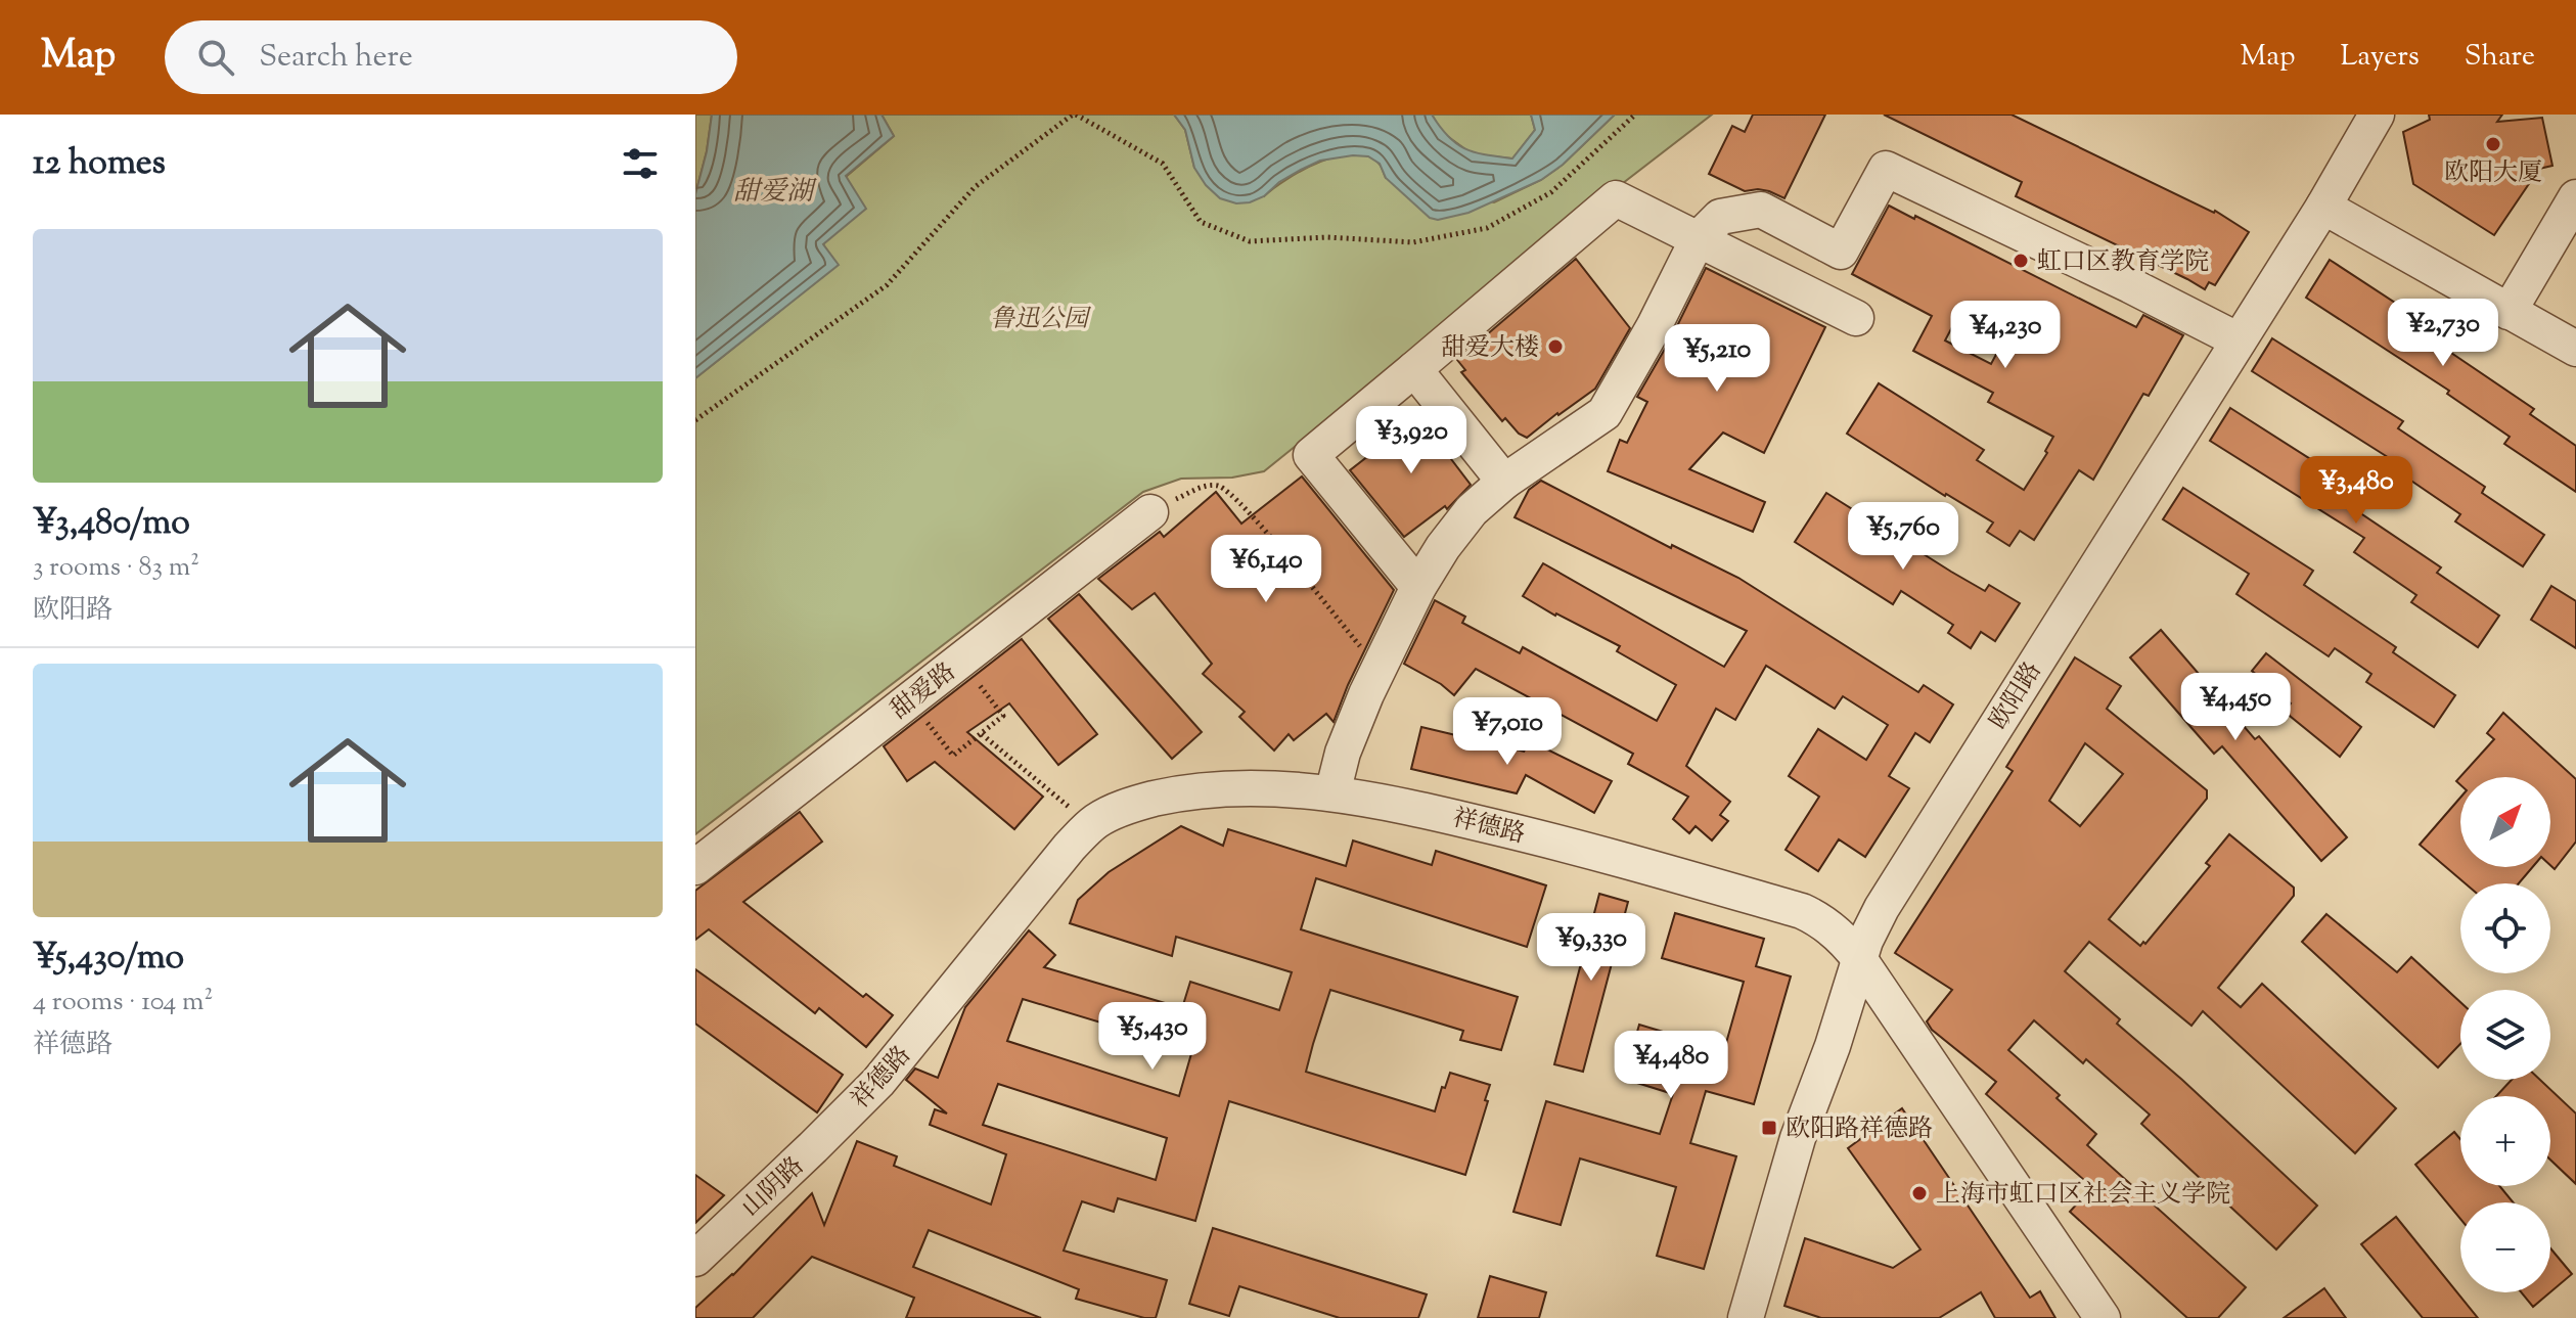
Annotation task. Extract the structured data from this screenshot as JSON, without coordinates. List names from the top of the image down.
{
  "streets": {
    "street": [
      "甜爱路",
      "欧阳路",
      "祥德路",
      "山阴路"
    ]
  },
  "crossings": [
    ["欧阳路", "祥德路"],
    ["祥德路", "山阴路"]
  ],
  "water": ["甜爱湖"],
  "parks": ["鲁迅公园"],
  "places": {
    "other": [
      "欧阳大厦",
      "虹口区教育学院",
      "甜爱大楼",
      "上海市虹口区社会主义学院"
    ],
    "transit": ["欧阳路祥德路"]
  },
  "north": "top right",
  "page": {
    "header": "Map",
    "search": "Search here",
    "nav": ["Map", "Layers", "Share"],
    "heading": "12 homes",
    "list": [
      {
        "name": "¥3,480/mo",
        "note": "3 rooms · 83 m² · 欧阳路"
      },
      {
        "name": "¥5,430/mo",
        "note": "4 rooms · 104 m² · 祥德路"
      }
    ],
    "price": [
      "¥2,730",
      "¥4,230",
      "¥5,210",
      "¥3,920",
      "¥3,480",
      "¥5,760",
      "¥6,140",
      "¥4,450",
      "¥7,010",
      "¥9,330",
      "¥5,430",
      "¥4,480"
    ],
    "map_buttons": ["+", "−"]
  }
}
